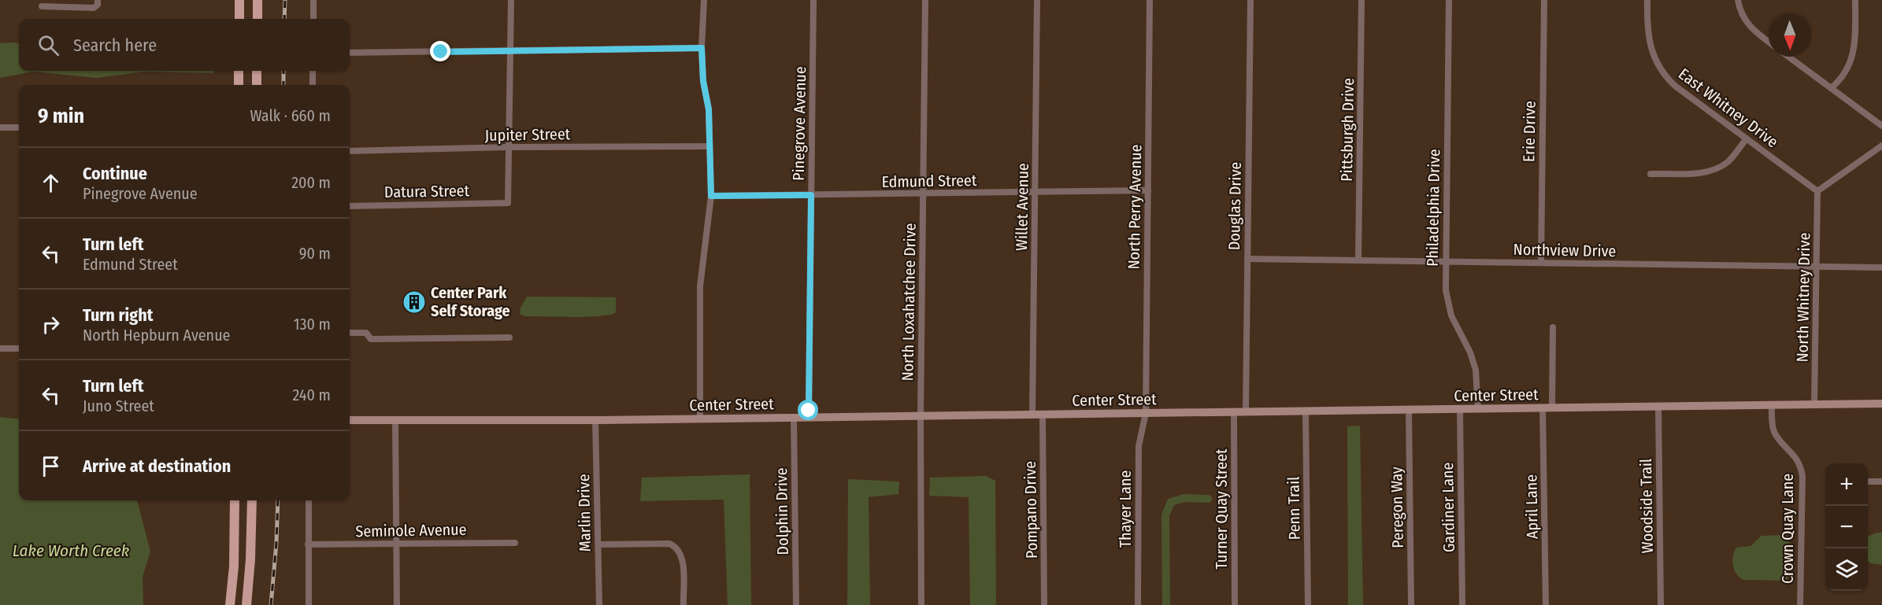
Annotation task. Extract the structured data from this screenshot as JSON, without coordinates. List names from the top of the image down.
{
  "streets": {
    "street": [
      "East Whitney Drive",
      "Pinegrove Avenue",
      "Pittsburgh Drive",
      "Erie Drive",
      "Jupiter Street",
      "Edmund Street",
      "Datura Street",
      "Douglas Drive",
      "Willet Avenue",
      "North Perry Avenue",
      "Philadelphia Drive",
      "Northview Drive",
      "North Whitney Drive",
      "North Loxahatchee Drive",
      "Center Street",
      "Woodside Trail",
      "April Lane",
      "Peregon Way",
      "Gardiner Lane",
      "Penn Trail",
      "Thayer Lane",
      "Turner Quay Street",
      "Pompano Drive",
      "Dolphin Drive",
      "Marlin Drive",
      "Crown Quay Lane",
      "Seminole Avenue"
    ]
  },
  "crossings": [
    ["East Whitney Drive", "North Whitney Drive"],
    ["Pinegrove Avenue", "Edmund Street"],
    ["Pinegrove Avenue", "Center Street"],
    ["Pittsburgh Drive", "Northview Drive"],
    ["Erie Drive", "Northview Drive"],
    ["Jupiter Street", "Datura Street"],
    ["Edmund Street", "Willet Avenue"],
    ["Edmund Street", "North Perry Avenue"],
    ["Edmund Street", "North Loxahatchee Drive"],
    ["Douglas Drive", "Northview Drive"],
    ["Douglas Drive", "Center Street"],
    ["Willet Avenue", "Center Street"],
    ["North Perry Avenue", "Center Street"],
    ["North Perry Avenue", "Thayer Lane"],
    ["Philadelphia Drive", "Northview Drive"],
    ["Philadelphia Drive", "Center Street"],
    ["Northview Drive", "North Whitney Drive"],
    ["North Whitney Drive", "Center Street"],
    ["North Loxahatchee Drive", "Center Street"],
    ["Center Street", "Woodside Trail"],
    ["Center Street", "April Lane"],
    ["Center Street", "Peregon Way"],
    ["Center Street", "Gardiner Lane"],
    ["Center Street", "Penn Trail"],
    ["Center Street", "Thayer Lane"],
    ["Center Street", "Turner Quay Street"],
    ["Center Street", "Pompano Drive"],
    ["Center Street", "Dolphin Drive"],
    ["Center Street", "Marlin Drive"],
    ["Center Street", "Crown Quay Lane"]
  ],
  "water": ["Lake Worth Creek"],
  "places": {
    "building": ["Center Park Self Storage"]
  },
  "north": "bottom",
  "page": {
    "search": "Search here",
    "heading": ["9 min", "Walk · 660 m"],
    "list": [
      ["Continue", "Pinegrove Avenue", "200 m"],
      ["Turn left", "Edmund Street", "90 m"],
      ["Turn right", "North Hepburn Avenue", "130 m"],
      ["Turn left", "Juno Street", "240 m"],
      "Arrive at destination"
    ],
    "map_buttons": ["+", "−"]
  }
}
